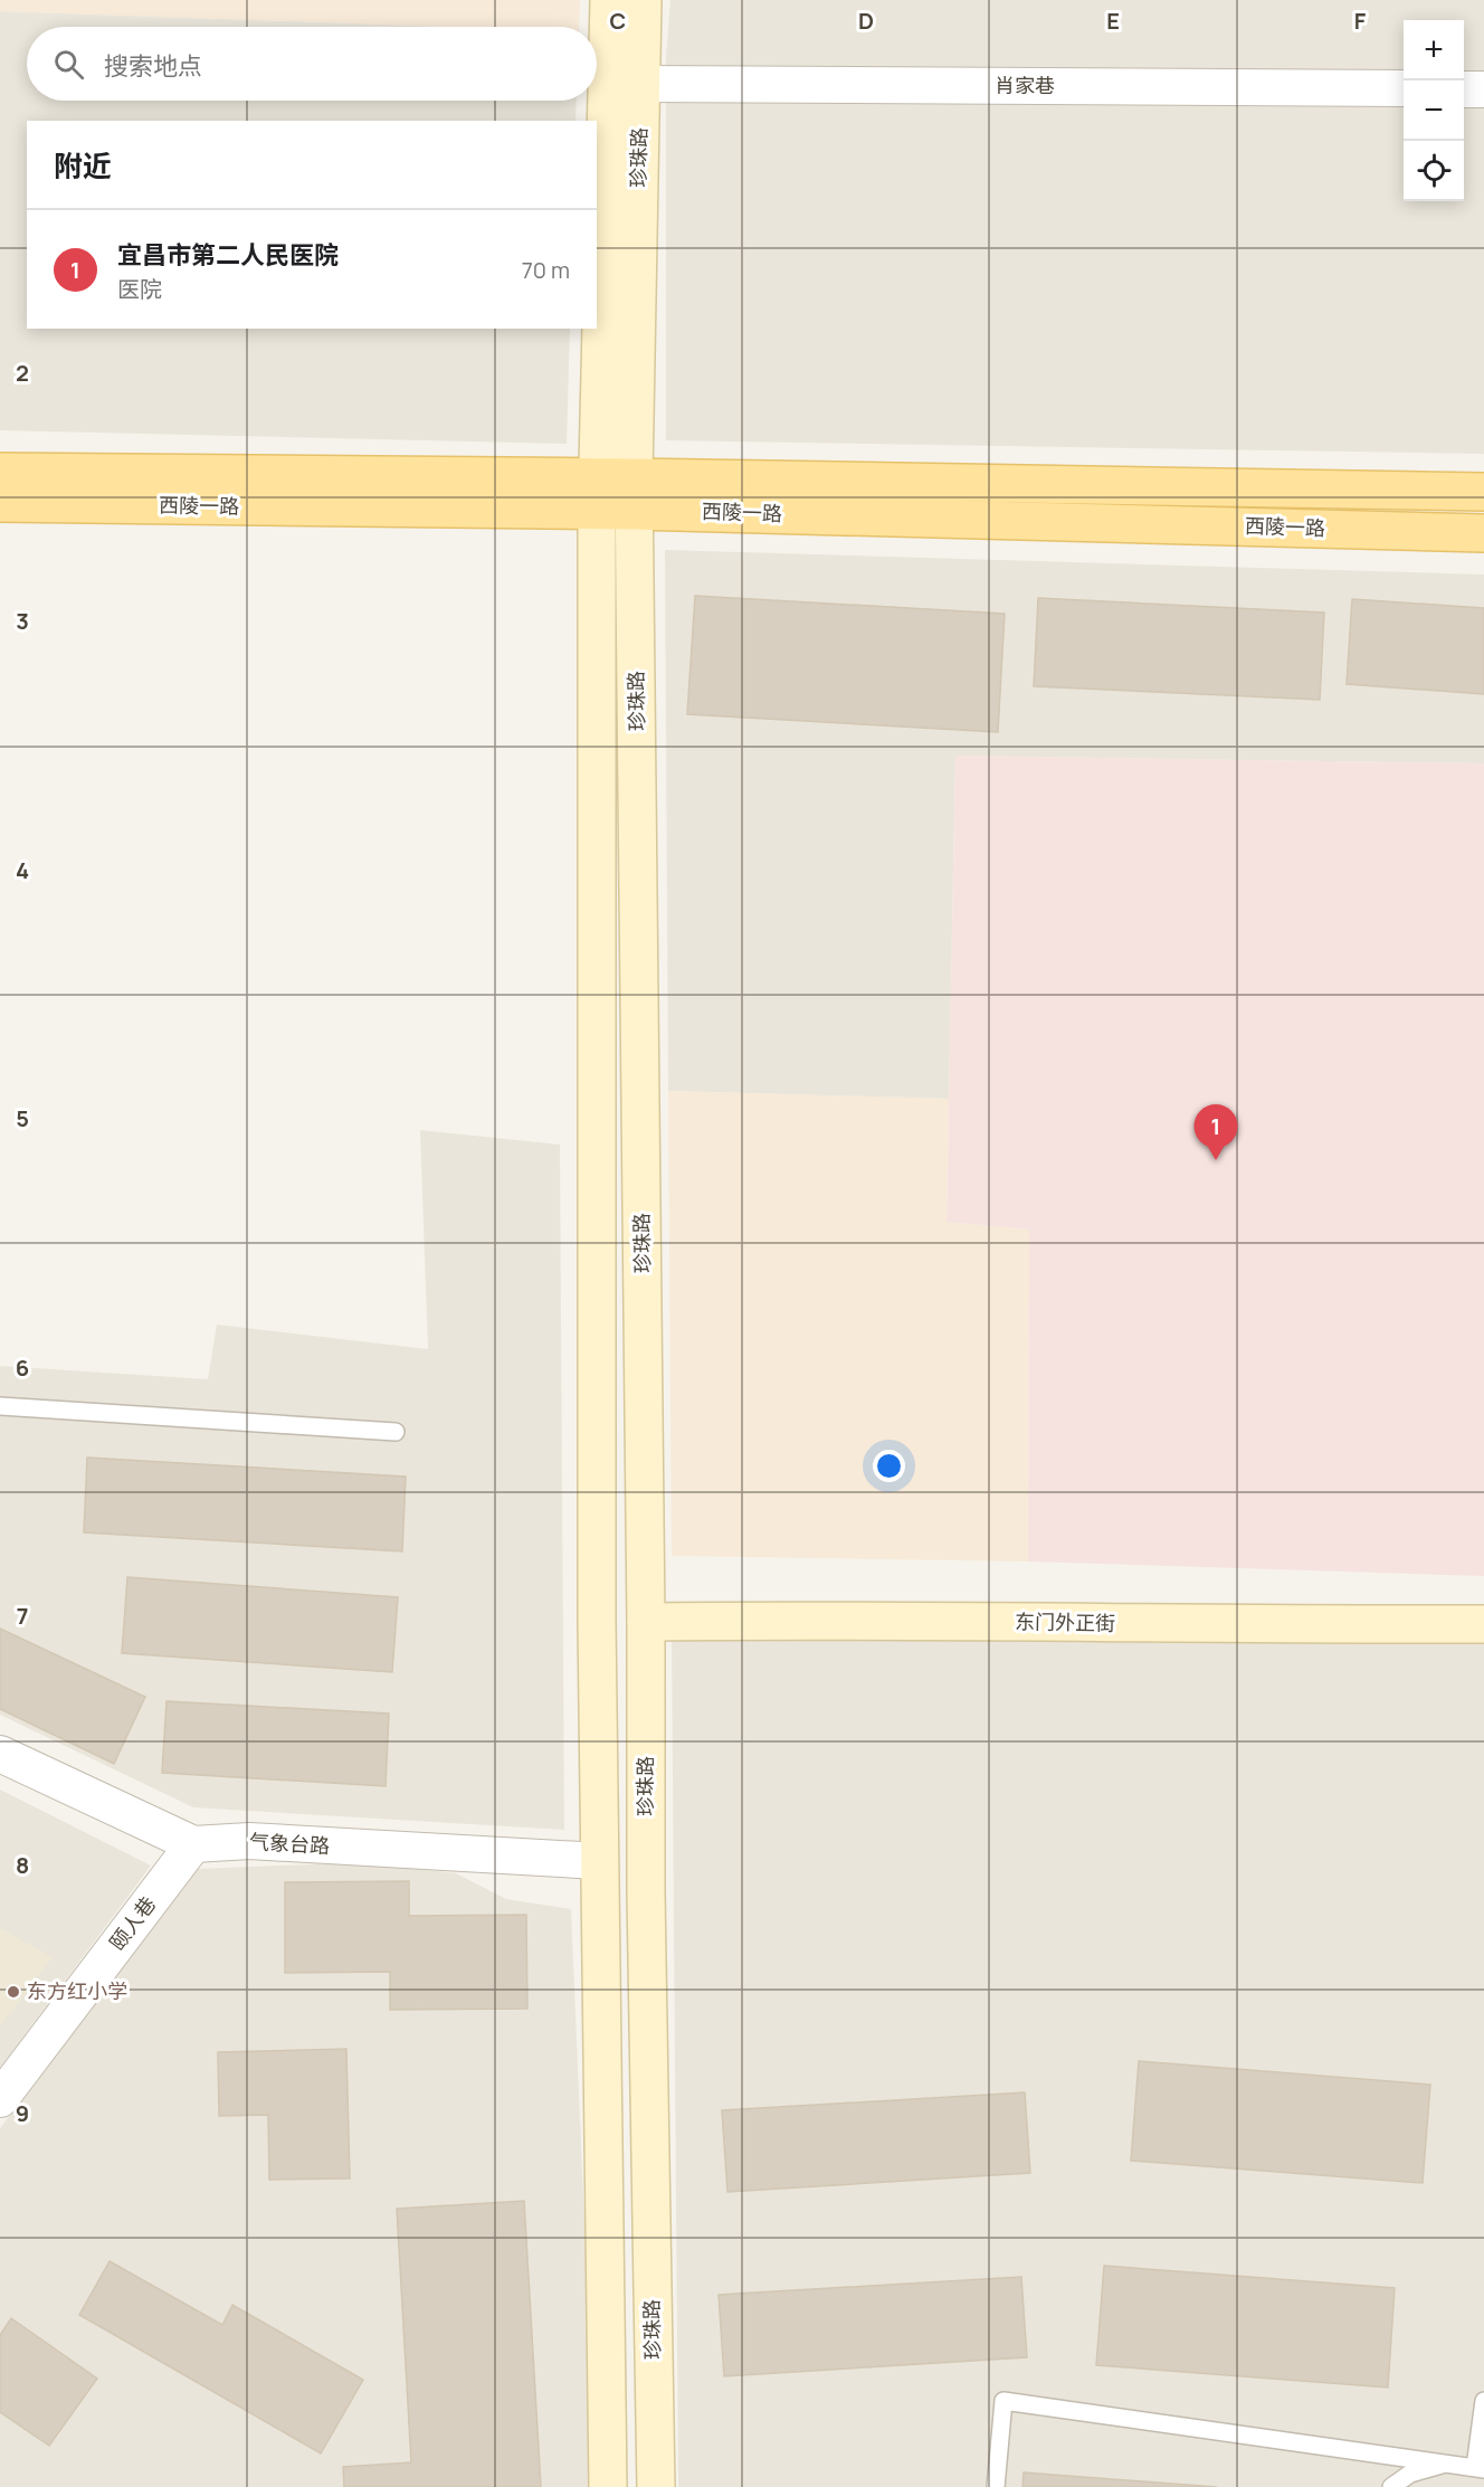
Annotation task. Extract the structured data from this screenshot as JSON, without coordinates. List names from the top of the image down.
{
  "streets": {
    "main road": ["珍珠路", "西陵一路", "东门外正街"],
    "street": ["肖家巷", "气象台路", "颐人巷"]
  },
  "crossings": [
    ["肖家巷", "珍珠路"],
    ["珍珠路", "西陵一路"],
    ["珍珠路", "东门外正街"],
    ["珍珠路", "气象台路"],
    ["气象台路", "颐人巷"]
  ],
  "places": ["东方红小学"],
  "page": {
    "map_buttons": ["+", "−"],
    "search": "搜索地点",
    "heading": "附近",
    "list": [
      {
        "mark": "1",
        "name": "宜昌市第二人民医院",
        "note": "医院",
        "value": "70 m"
      }
    ],
    "pins": "1"
  },
  "grid": {
    "columns": [
      "C",
      "D",
      "E",
      "F"
    ],
    "rows": [
      "2",
      "3",
      "4",
      "5",
      "6",
      "7",
      "8",
      "9"
    ]
  }
}
